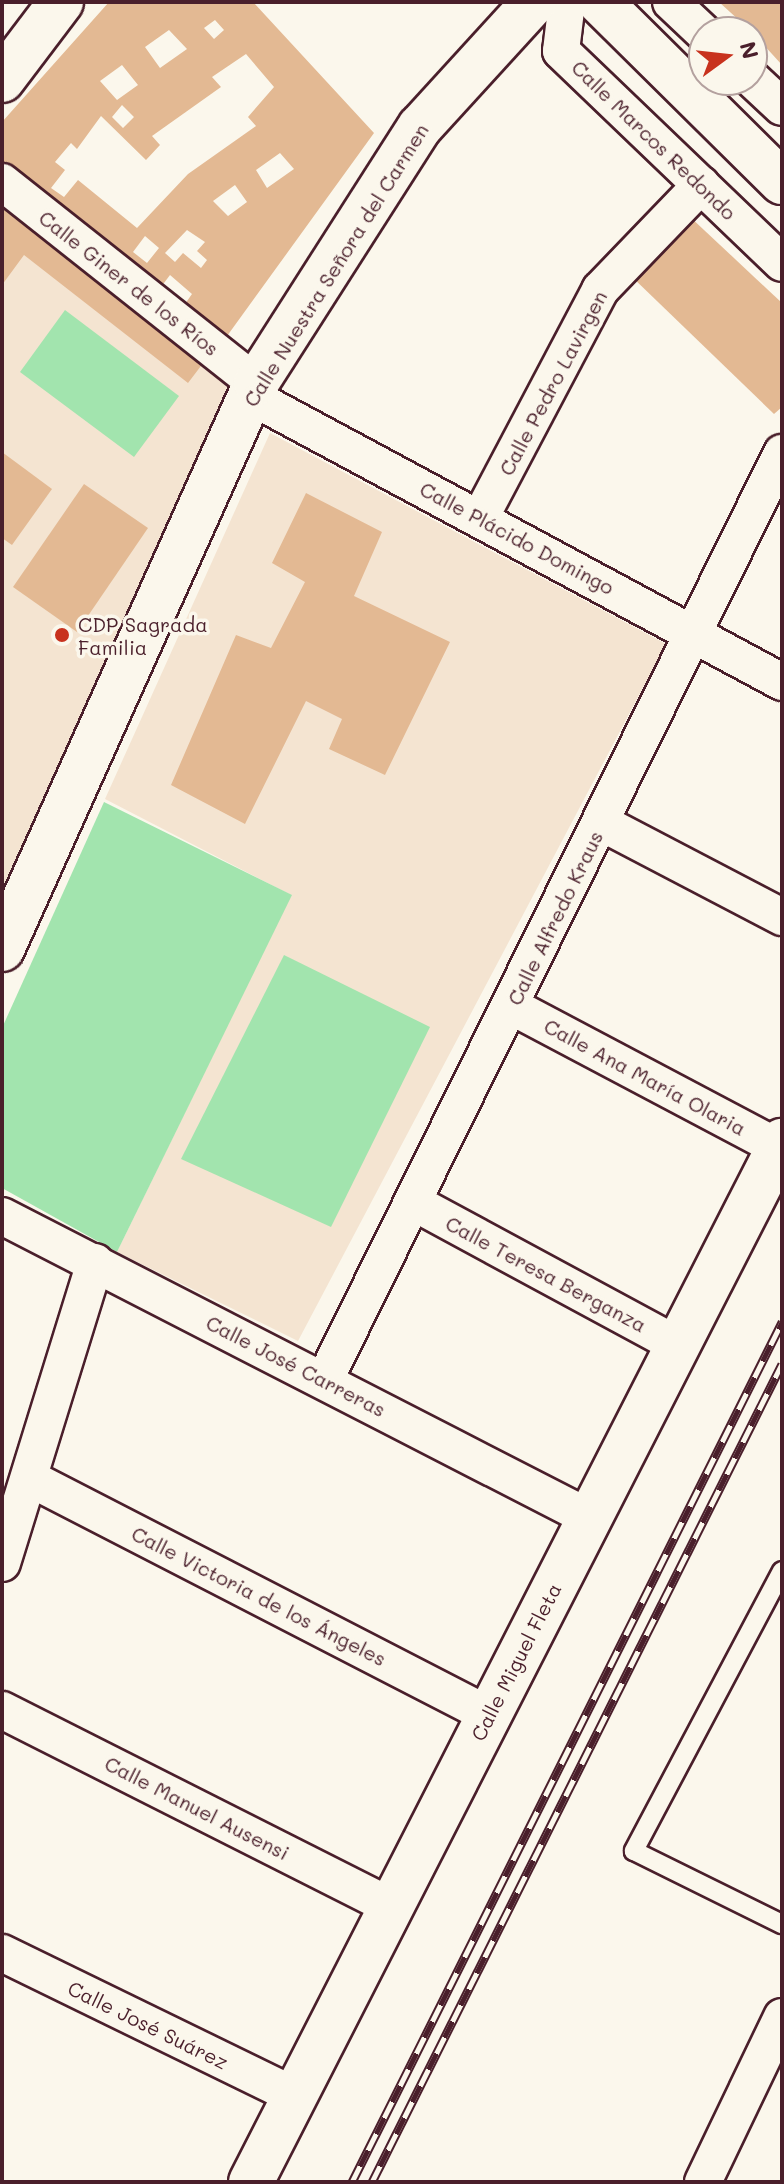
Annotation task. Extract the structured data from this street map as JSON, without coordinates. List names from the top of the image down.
{
  "streets": {
    "street": [
      "Calle Marcos Redondo",
      "Calle Nuestra Señora del Carmen",
      "Calle Giner de los Ríos",
      "Calle Pedro Lavirgen",
      "Calle Plácido Domingo",
      "Calle Alfredo Kraus",
      "Calle Ana María Olaria",
      "Calle Teresa Berganza",
      "Calle José Carreras",
      "Calle Victoria de los Ángeles",
      "Calle Miguel Fleta",
      "Calle Manuel Ausensi",
      "Calle José Suárez"
    ]
  },
  "crossings": [
    ["Calle Marcos Redondo", "Calle Pedro Lavirgen"],
    ["Calle Nuestra Señora del Carmen", "Calle Giner de los Ríos"],
    ["Calle Nuestra Señora del Carmen", "Calle Plácido Domingo"],
    ["Calle Giner de los Ríos", "Calle Plácido Domingo"],
    ["Calle Pedro Lavirgen", "Calle Plácido Domingo"],
    ["Calle Plácido Domingo", "Calle Alfredo Kraus"],
    ["Calle Alfredo Kraus", "Calle Ana María Olaria"],
    ["Calle Alfredo Kraus", "Calle Teresa Berganza"],
    ["Calle Alfredo Kraus", "Calle José Carreras"],
    ["Calle Ana María Olaria", "Calle Miguel Fleta"],
    ["Calle Teresa Berganza", "Calle Miguel Fleta"],
    ["Calle José Carreras", "Calle Miguel Fleta"],
    ["Calle Victoria de los Ángeles", "Calle Miguel Fleta"],
    ["Calle Miguel Fleta", "Calle Manuel Ausensi"],
    ["Calle Miguel Fleta", "Calle José Suárez"]
  ],
  "places": ["CDP Sagrada Familia"],
  "north": "right"
}
